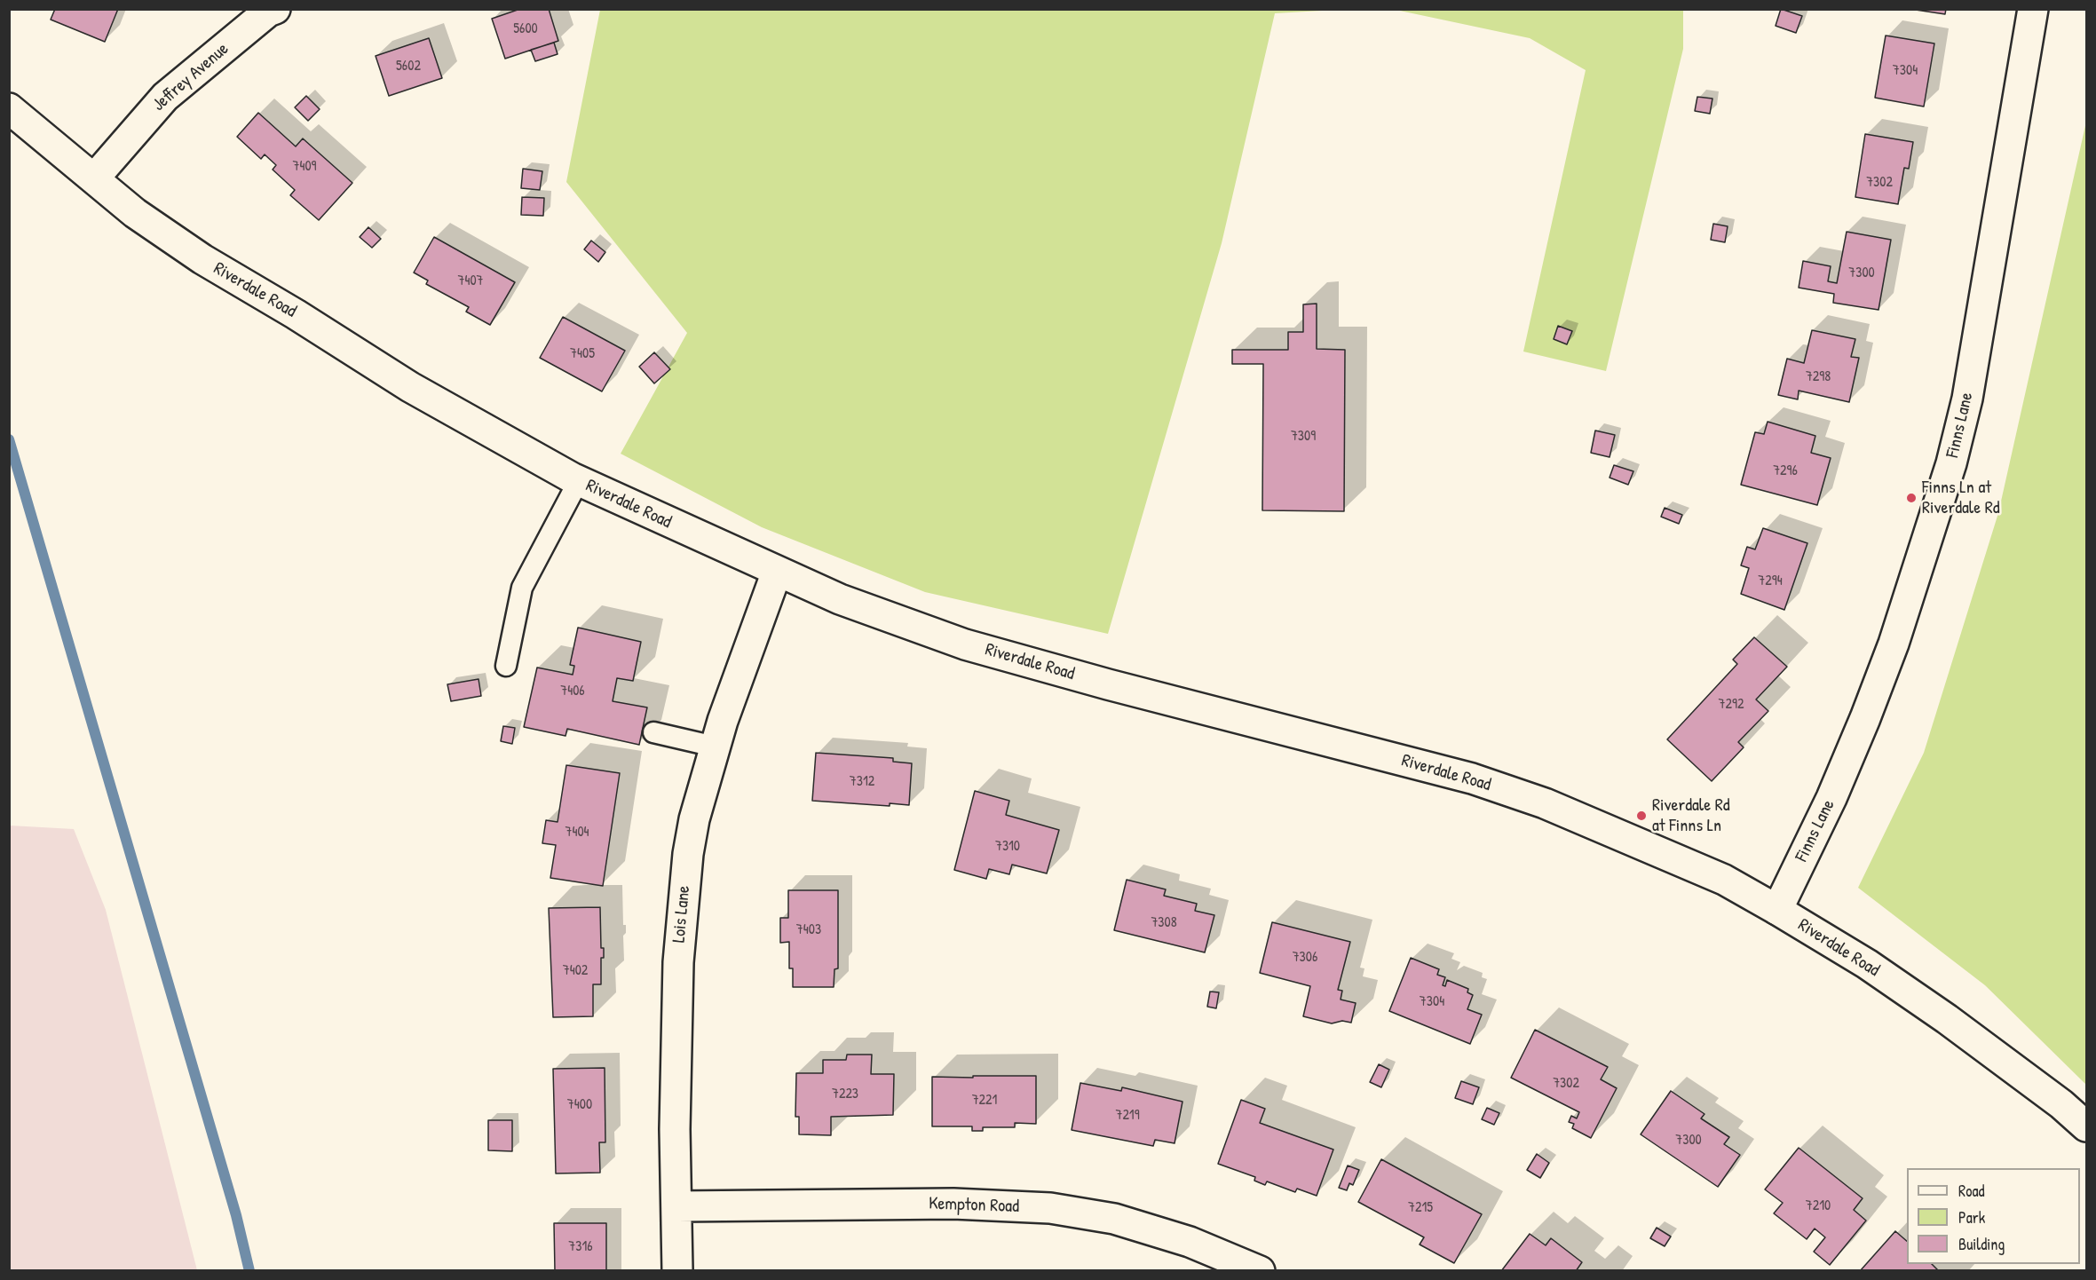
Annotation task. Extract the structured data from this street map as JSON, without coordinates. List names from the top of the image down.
{
  "streets": {
    "street": [
      "Jeffrey Avenue",
      "Riverdale Road",
      "Finns Lane",
      "Lois Lane",
      "Kempton Road"
    ]
  },
  "crossings": [
    ["Jeffrey Avenue", "Riverdale Road"],
    ["Riverdale Road", "Finns Lane"],
    ["Riverdale Road", "Lois Lane"],
    ["Lois Lane", "Kempton Road"]
  ],
  "places": ["Finns Ln at Riverdale Rd", "Riverdale Rd at Finns Ln"],
  "house_numbers": [
    "5600",
    "5602",
    "7304",
    "7409",
    "7302",
    "7300",
    "7407",
    "7405",
    "7298",
    "7309",
    "7296",
    "7294",
    "7406",
    "7292",
    "7312",
    "7404",
    "7310",
    "7308",
    "7403",
    "7306",
    "7402",
    "7304",
    "7302",
    "7223",
    "7221",
    "7400",
    "7219",
    "7300",
    "7210",
    "7215",
    "7316"
  ],
  "legend": ["Road", "Park", "Building"]
}
